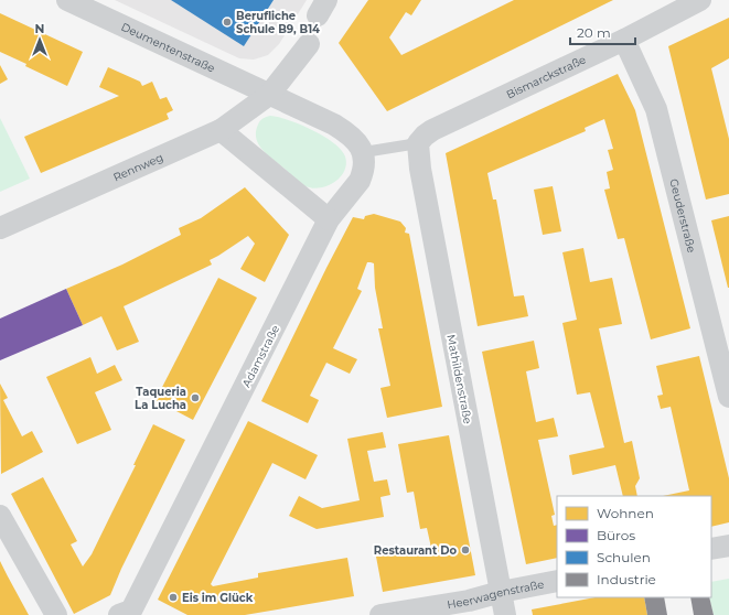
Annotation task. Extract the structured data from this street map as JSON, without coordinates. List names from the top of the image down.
{
  "streets": {
    "street": [
      "Deumentenstraße",
      "Bismarckstraße",
      "Rennweg",
      "Geuderstraße",
      "Adamstraße",
      "Mathildenstraße",
      "Heerwagenstraße"
    ]
  },
  "crossings": [
    ["Deumentenstraße", "Rennweg"],
    ["Deumentenstraße", "Adamstraße"],
    ["Bismarckstraße", "Geuderstraße"],
    ["Bismarckstraße", "Mathildenstraße"],
    ["Mathildenstraße", "Heerwagenstraße"]
  ],
  "places": [
    "Berufliche Schule B9, B14",
    "Taqueria La Lucha",
    "Restaurant Do",
    "Eis im Glück"
  ],
  "legend": [
    "Wohnen",
    "Büros",
    "Schulen",
    "Industrie"
  ],
  "scale_bar": "20 m",
  "north": "top"
}
